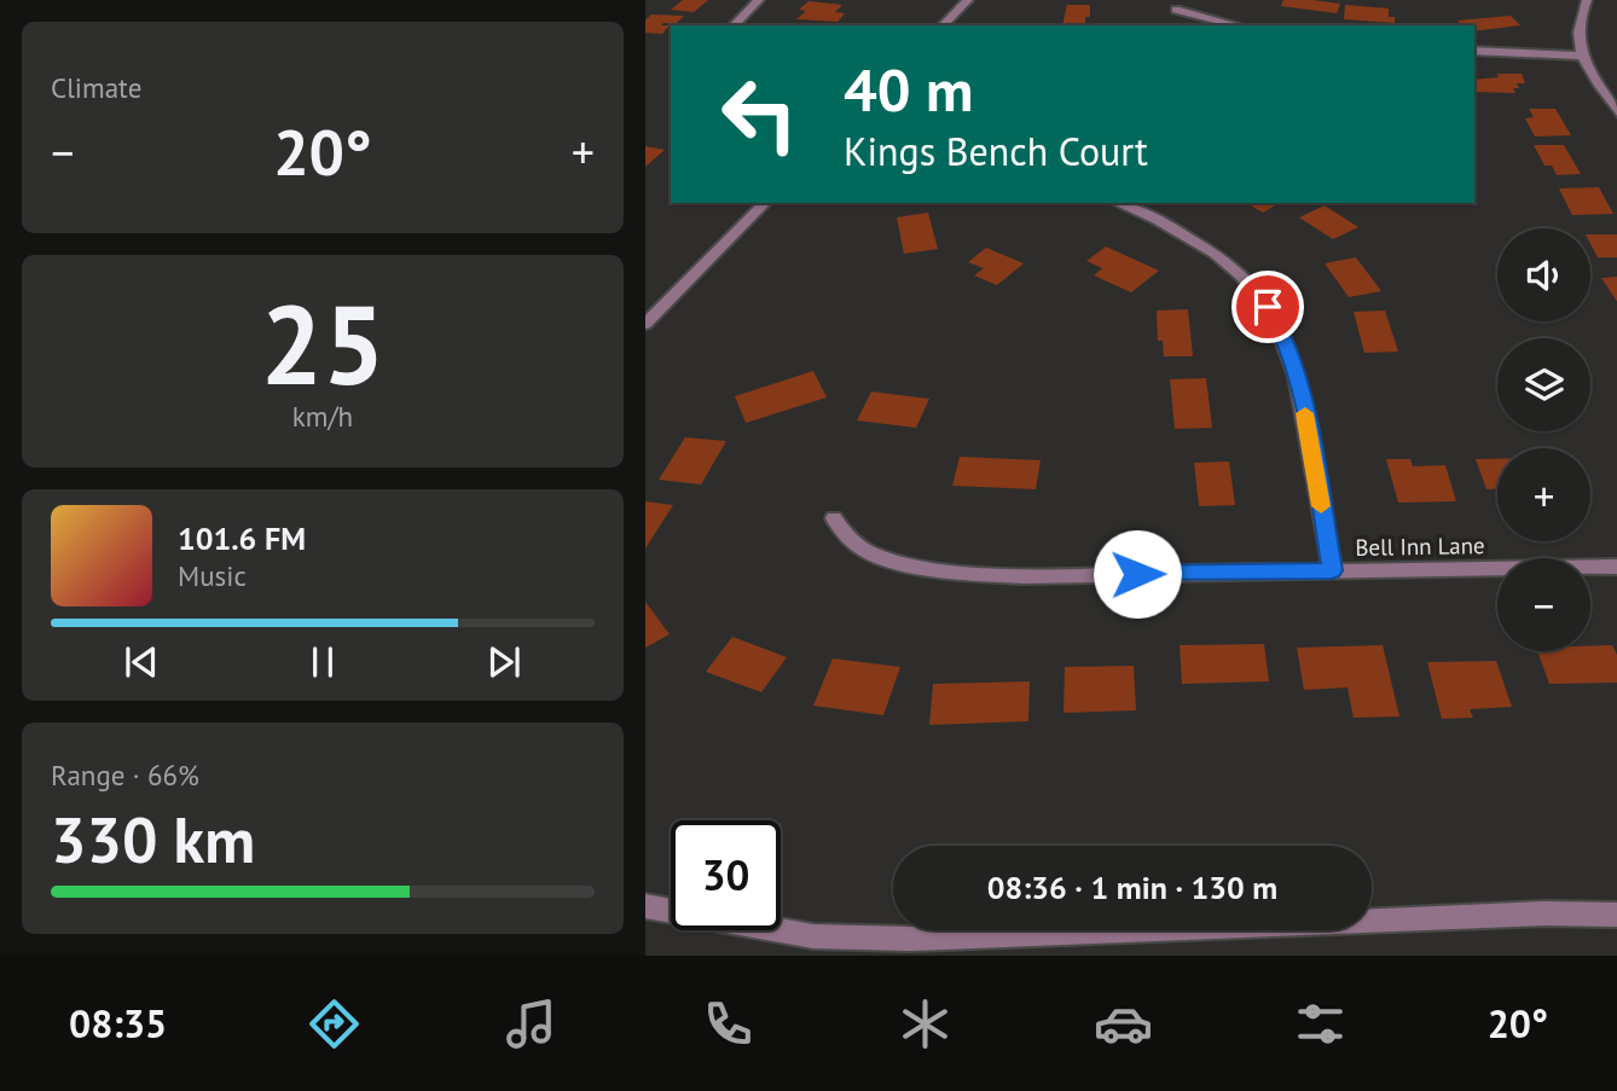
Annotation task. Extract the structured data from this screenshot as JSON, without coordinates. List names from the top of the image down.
{
  "streets": {
    "street": ["Bell Inn Lane"]
  },
  "page": {
    "tile": [
      "Climate",
      ["25", "km/h"],
      ["Range · 66%", "330 km"]
    ],
    "turn": ["40 m", "Kings Bench Court"],
    "heat": ["−", "20°", "+"],
    "map_buttons": ["+", "−"],
    "song": ["101.6 FM", "Music"],
    "limit": "30",
    "trip": "08:36 · 1 min · 130 m",
    "tabs": ["08:35", "20°"]
  }
}
